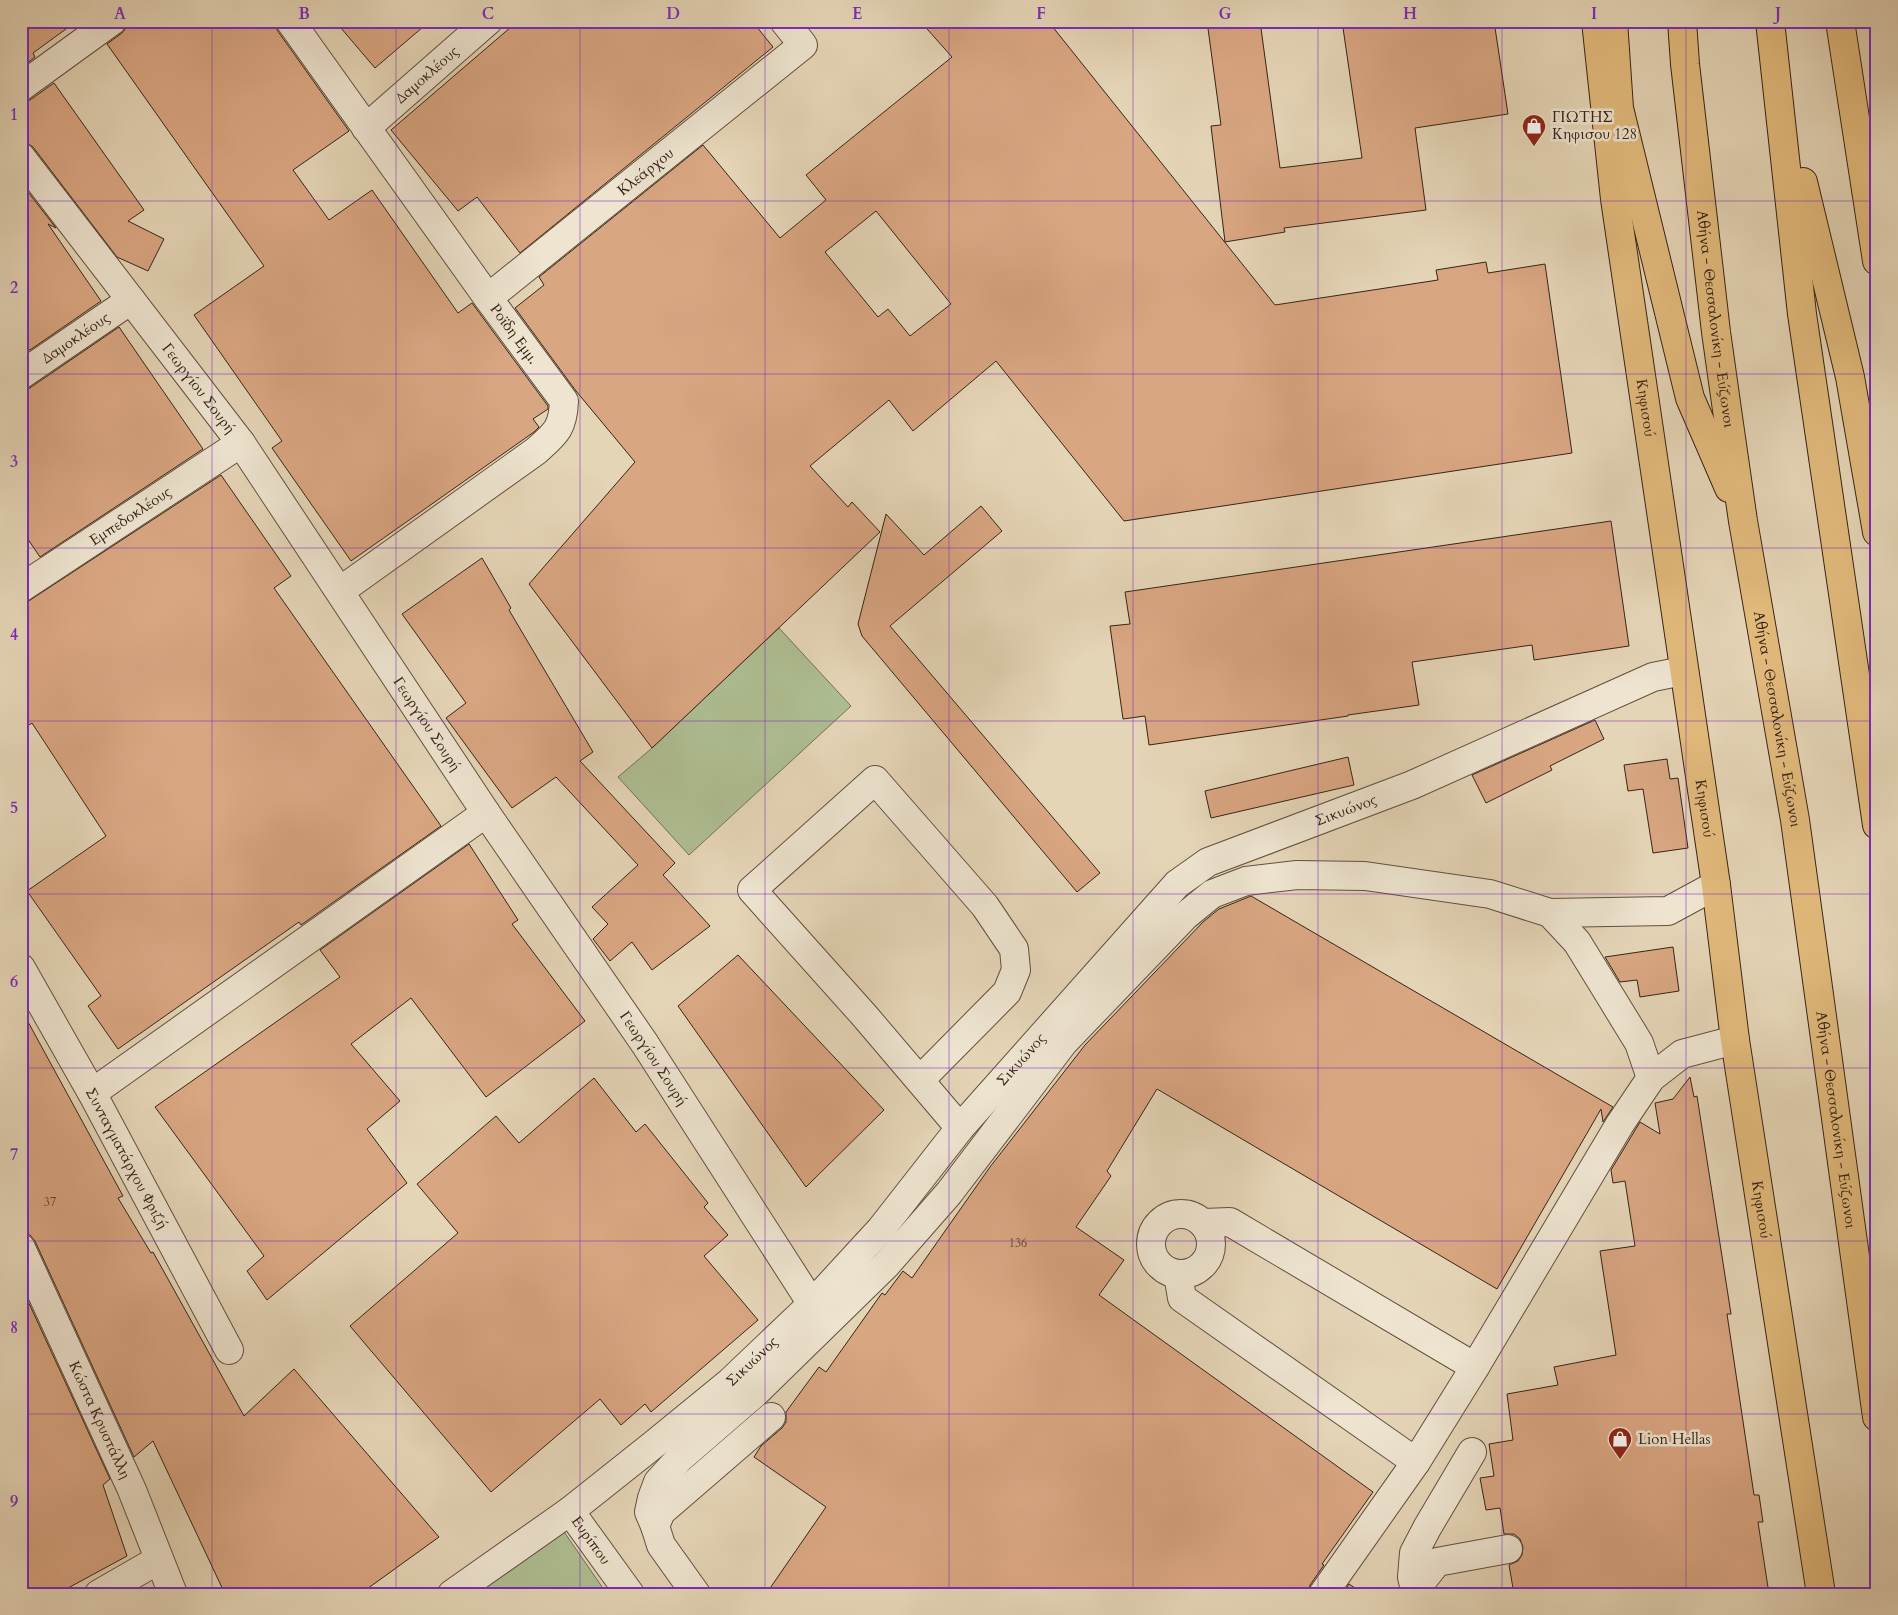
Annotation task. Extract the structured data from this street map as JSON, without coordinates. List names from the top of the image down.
{
  "streets": {
    "main road": ["Αθήνα - Θεσσαλονίκη - Εύζωνοι", "Κηφισού"],
    "street": [
      "Δαμοκλέους",
      "Κλεάρχου",
      "Ροϊδη Εμμ.",
      "Γεωργίου Σουρή",
      "Εμπεδοκλέους",
      "Σικυώνος",
      "Συνταγματάρχου Φριζή",
      "Κώστα Κρυστάλλη",
      "Ευρίπου"
    ]
  },
  "crossings": [
    ["Δαμοκλέους", "Ροϊδη Εμμ."],
    ["Δαμοκλέους", "Γεωργίου Σουρή"],
    ["Κλεάρχου", "Ροϊδη Εμμ."],
    ["Ροϊδη Εμμ.", "Γεωργίου Σουρή"],
    ["Γεωργίου Σουρή", "Εμπεδοκλέους"],
    ["Γεωργίου Σουρή", "Σικυώνος"],
    ["Κηφισού", "Σικυώνος"],
    ["Σικυώνος", "Ευρίπου"]
  ],
  "places": {
    "shop": ["ΓΙΩΤΗΣ Κηφισου 128", "Lion Hellas"]
  },
  "house_numbers": ["37", "136"],
  "grid": {
    "columns": [
      "A",
      "B",
      "C",
      "D",
      "E",
      "F",
      "G",
      "H",
      "I",
      "J"
    ],
    "rows": [
      "1",
      "2",
      "3",
      "4",
      "5",
      "6",
      "7",
      "8",
      "9"
    ]
  }
}
